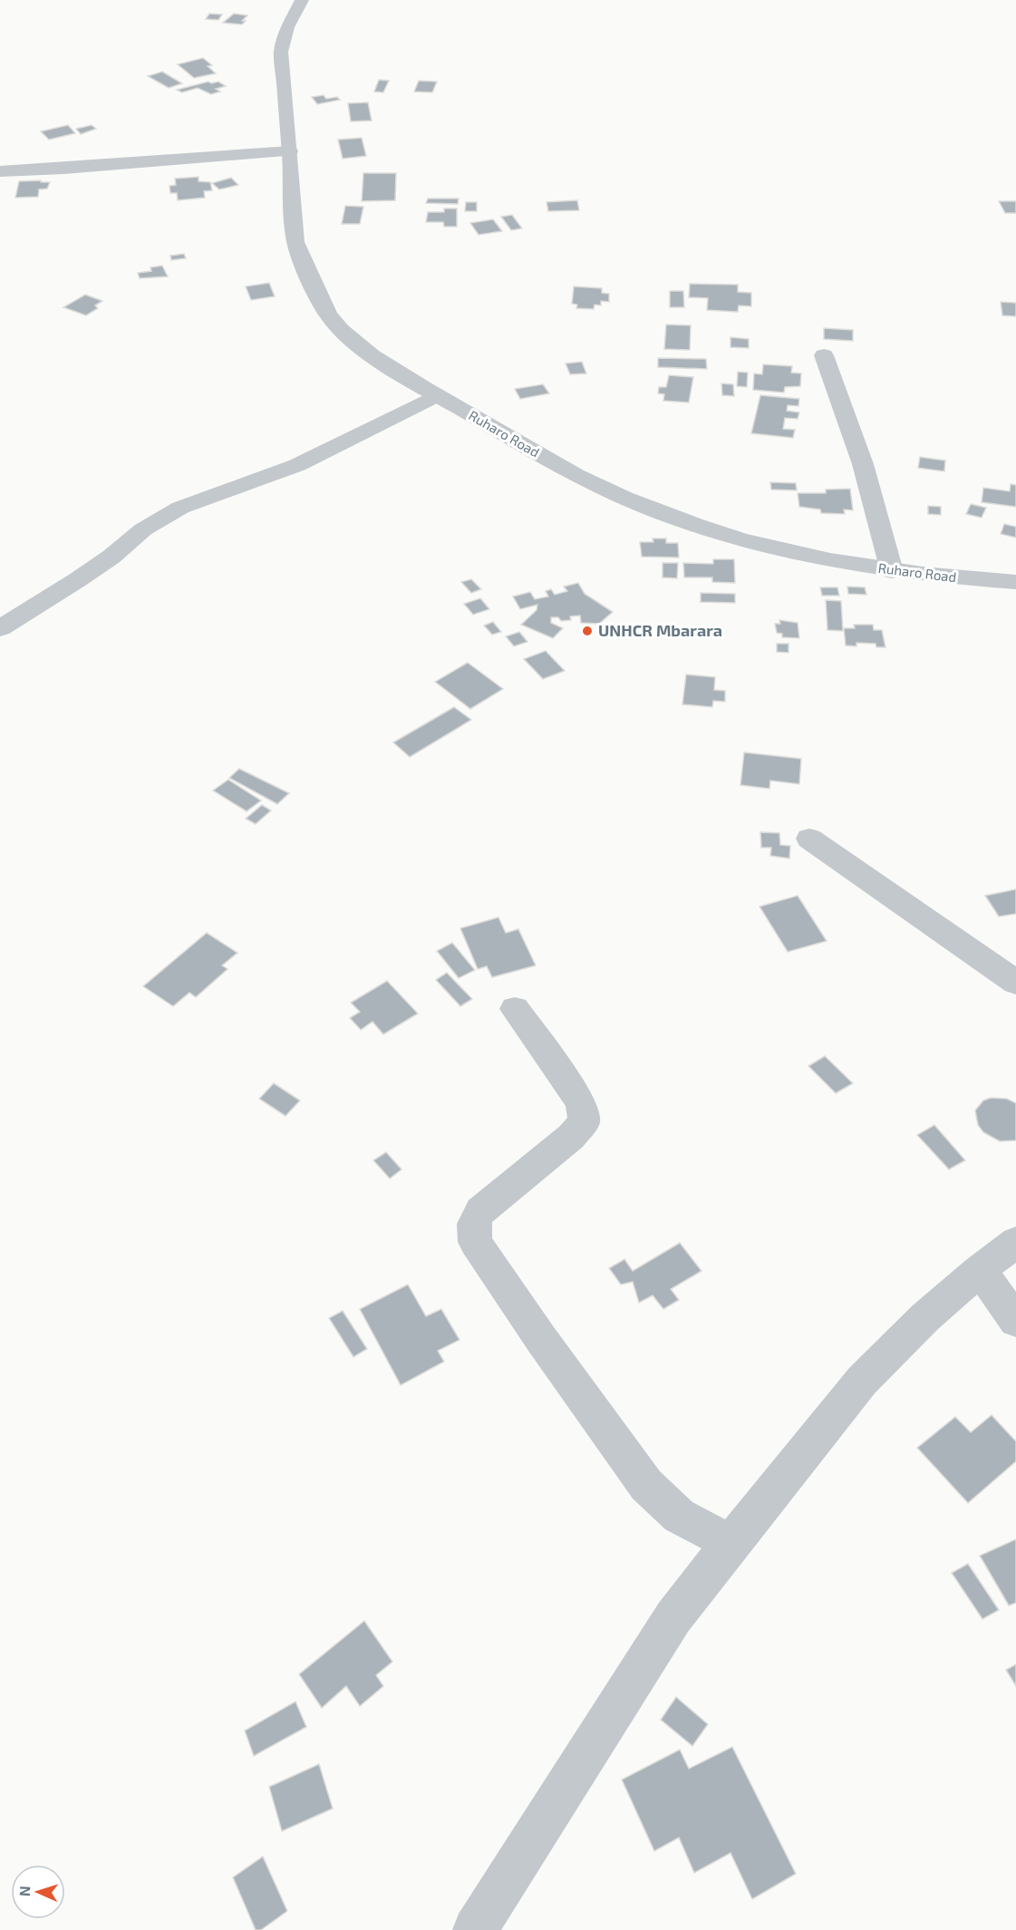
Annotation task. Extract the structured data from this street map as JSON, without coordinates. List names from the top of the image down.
{
  "streets": {
    "street": ["Ruharo Road"]
  },
  "places": ["UNHCR Mbarara"],
  "north": "left"
}
